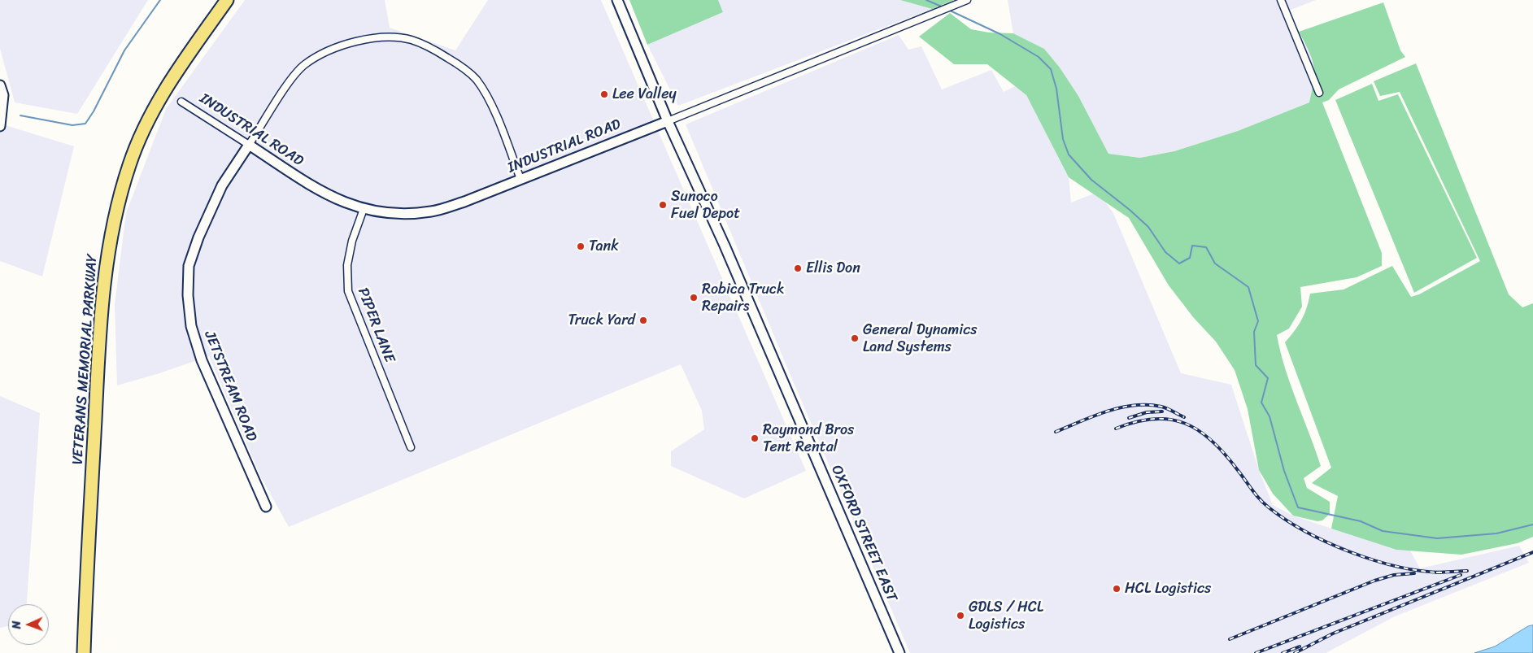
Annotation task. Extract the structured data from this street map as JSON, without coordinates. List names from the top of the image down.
{
  "streets": {
    "highway": ["VETERANS MEMORIAL PARKWAY"],
    "street": [
      "INDUSTRIAL ROAD",
      "PIPER LANE",
      "JETSTREAM ROAD",
      "OXFORD STREET EAST"
    ]
  },
  "crossings": [
    ["INDUSTRIAL ROAD", "PIPER LANE"],
    ["INDUSTRIAL ROAD", "JETSTREAM ROAD"],
    ["INDUSTRIAL ROAD", "OXFORD STREET EAST"]
  ],
  "places": [
    "Lee Valley",
    "Sunoco Fuel Depot",
    "Tank",
    "Ellis Don",
    "Robica Truck Repairs",
    "Truck Yard",
    "General Dynamics Land Systems",
    "Raymond Bros Tent Rental",
    "HCL Logistics",
    "GDLS / HCL Logistics"
  ],
  "north": "left"
}
